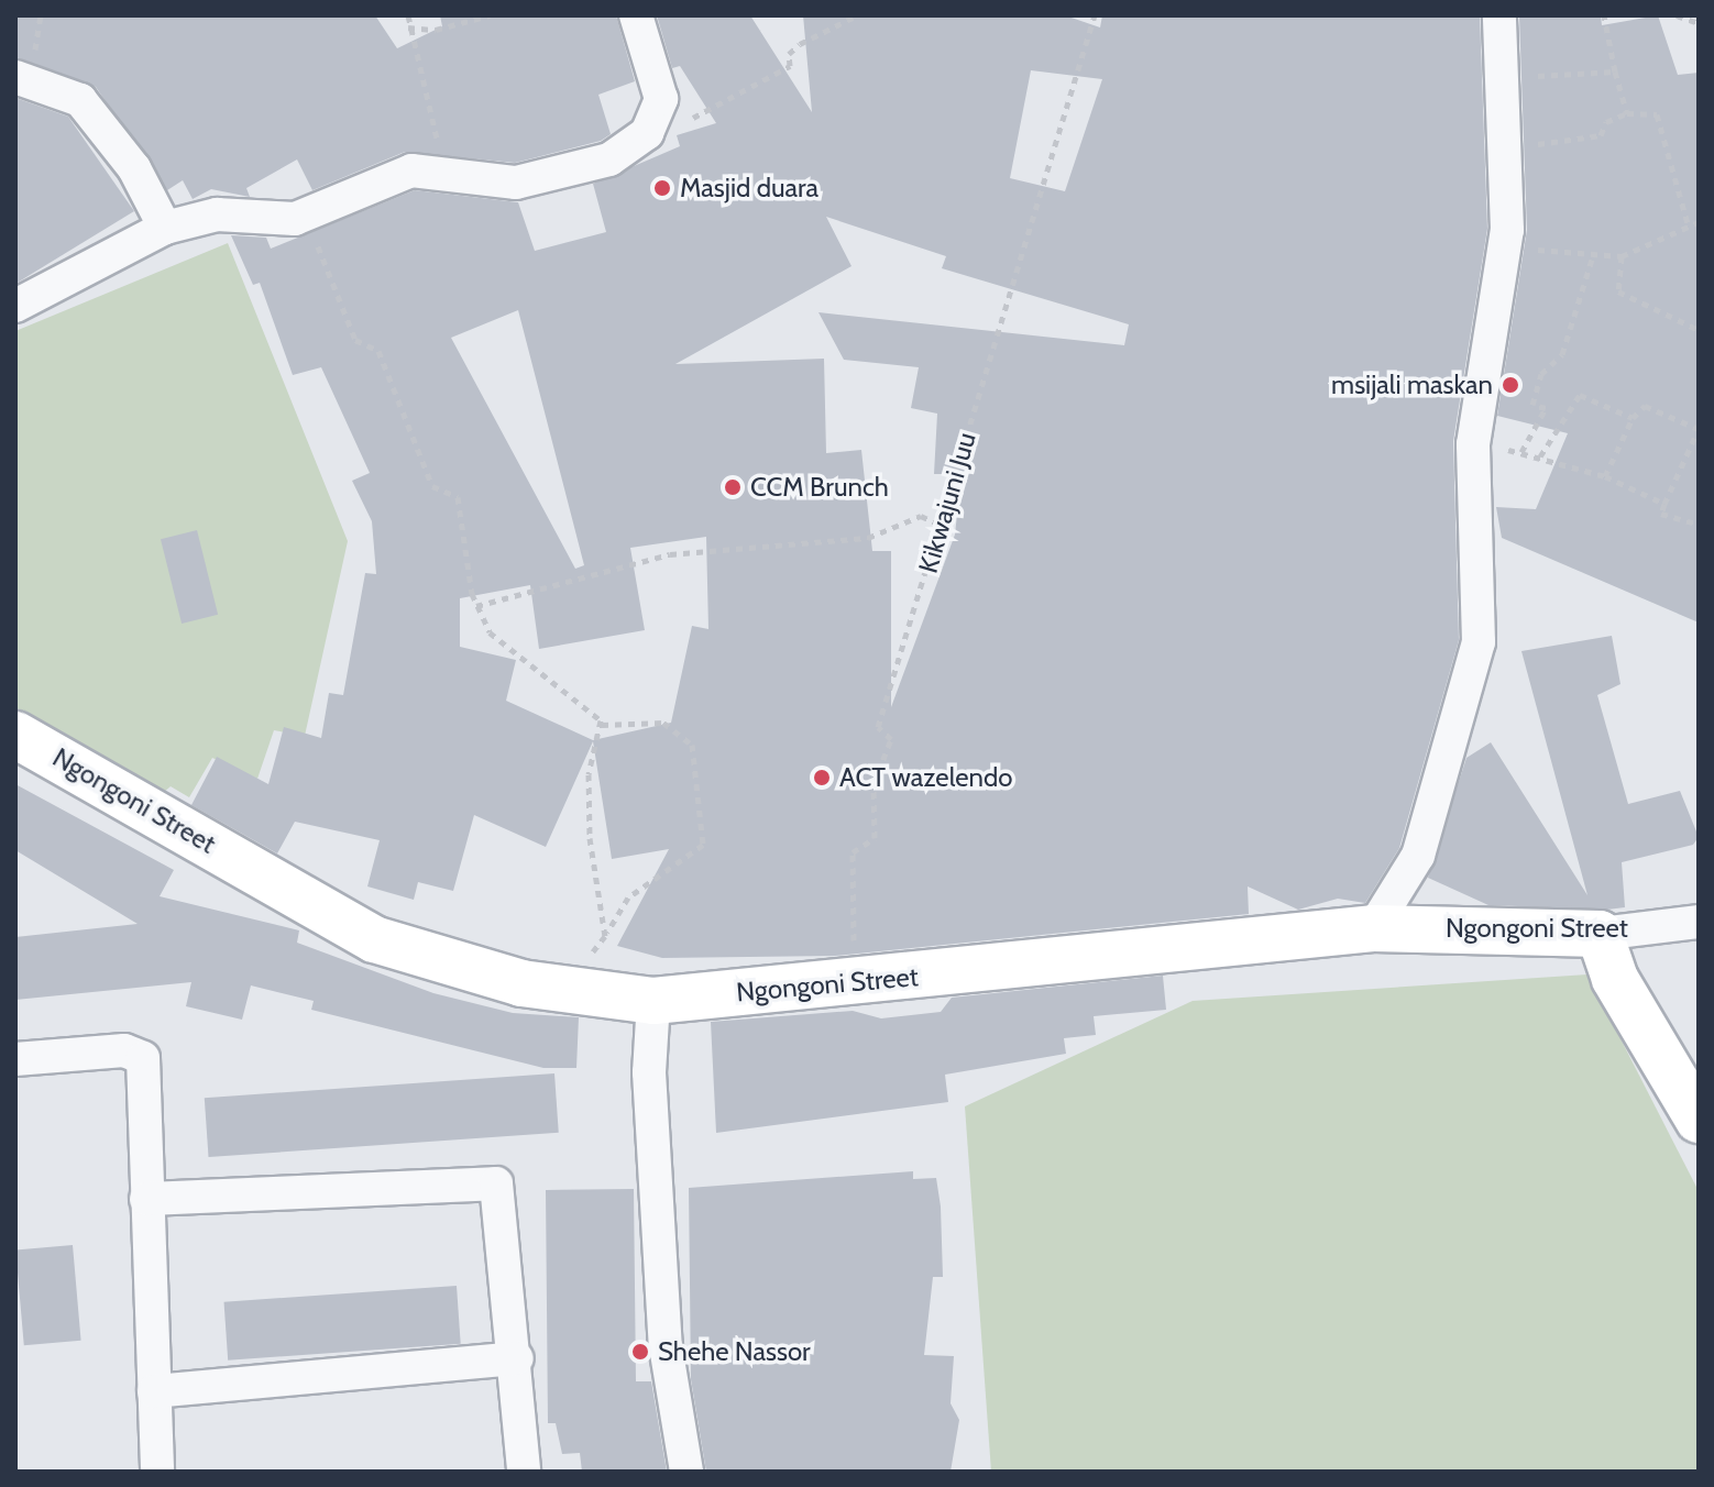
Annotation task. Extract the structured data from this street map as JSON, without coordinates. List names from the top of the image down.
{
  "streets": {
    "street": ["Ngongoni Street"],
    "path": ["Kikwajuni Juu"]
  },
  "crossings": [
    ["Kikwajuni Juu", "Ngongoni Street"]
  ],
  "places": [
    "Masjid duara",
    "msijali maskan",
    "CCM Brunch",
    "ACT wazelendo",
    "Shehe Nassor"
  ]
}
